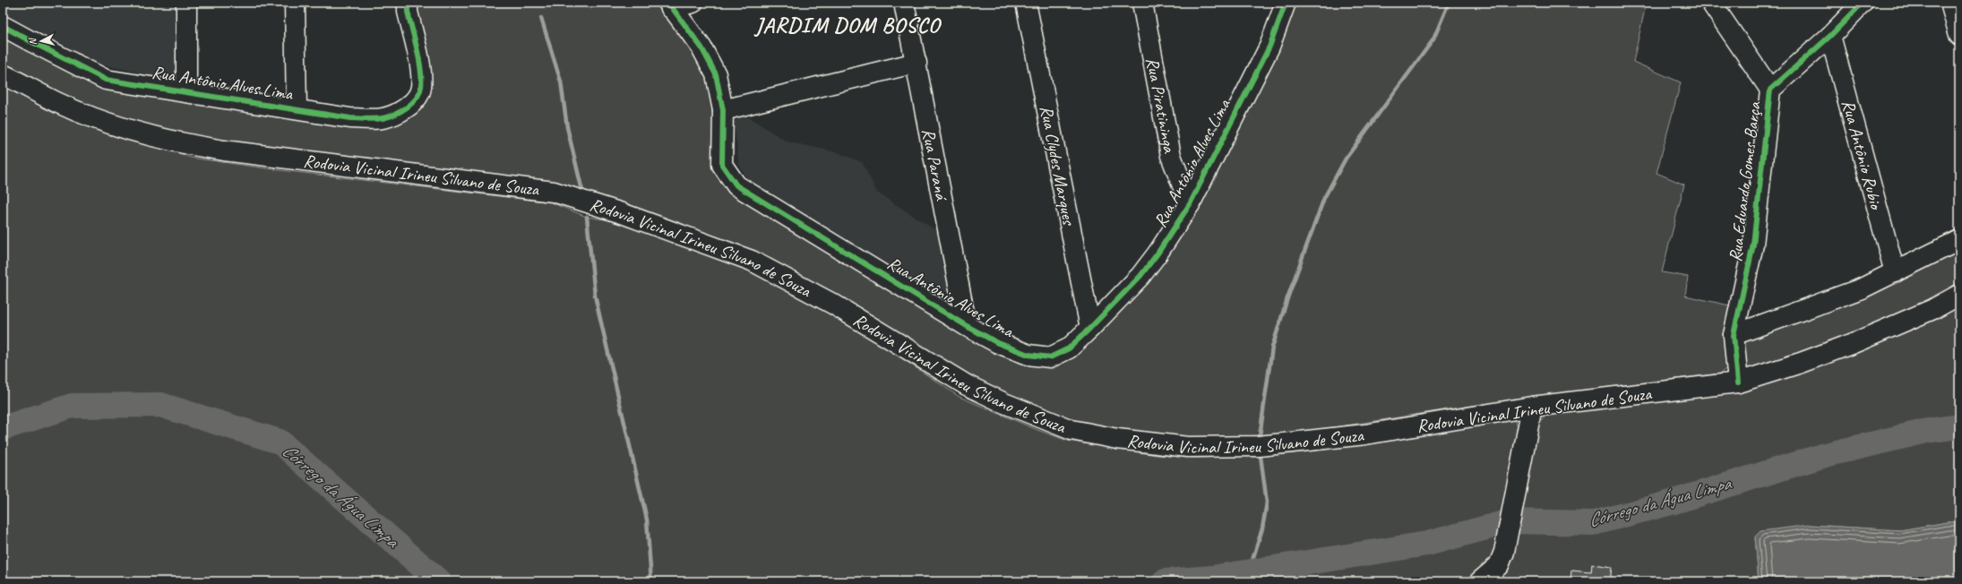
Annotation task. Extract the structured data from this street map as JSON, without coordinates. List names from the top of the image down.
{
  "streets": {
    "street": [
      "Rua Antônio Alves Lima",
      "Rua Piratininga",
      "Rua Antônio Rubio",
      "Rua Paraná",
      "Rua Clydes Marques",
      "Rodovia Vicinal Irineu Silvano de Souza",
      "Rua Eduardo Gomes Barça"
    ]
  },
  "crossings": [
    ["Rua Antônio Alves Lima", "Rua Piratininga"],
    ["Rua Antônio Alves Lima", "Rua Paraná"],
    ["Rua Antônio Alves Lima", "Rua Clydes Marques"],
    ["Rua Antônio Rubio", "Rua Eduardo Gomes Barça"],
    ["Rodovia Vicinal Irineu Silvano de Souza", "Rua Eduardo Gomes Barça"]
  ],
  "districts": ["JARDIM DOM BOSCO"],
  "water": ["Córrego da Água Limpa"],
  "north": "left"
}
